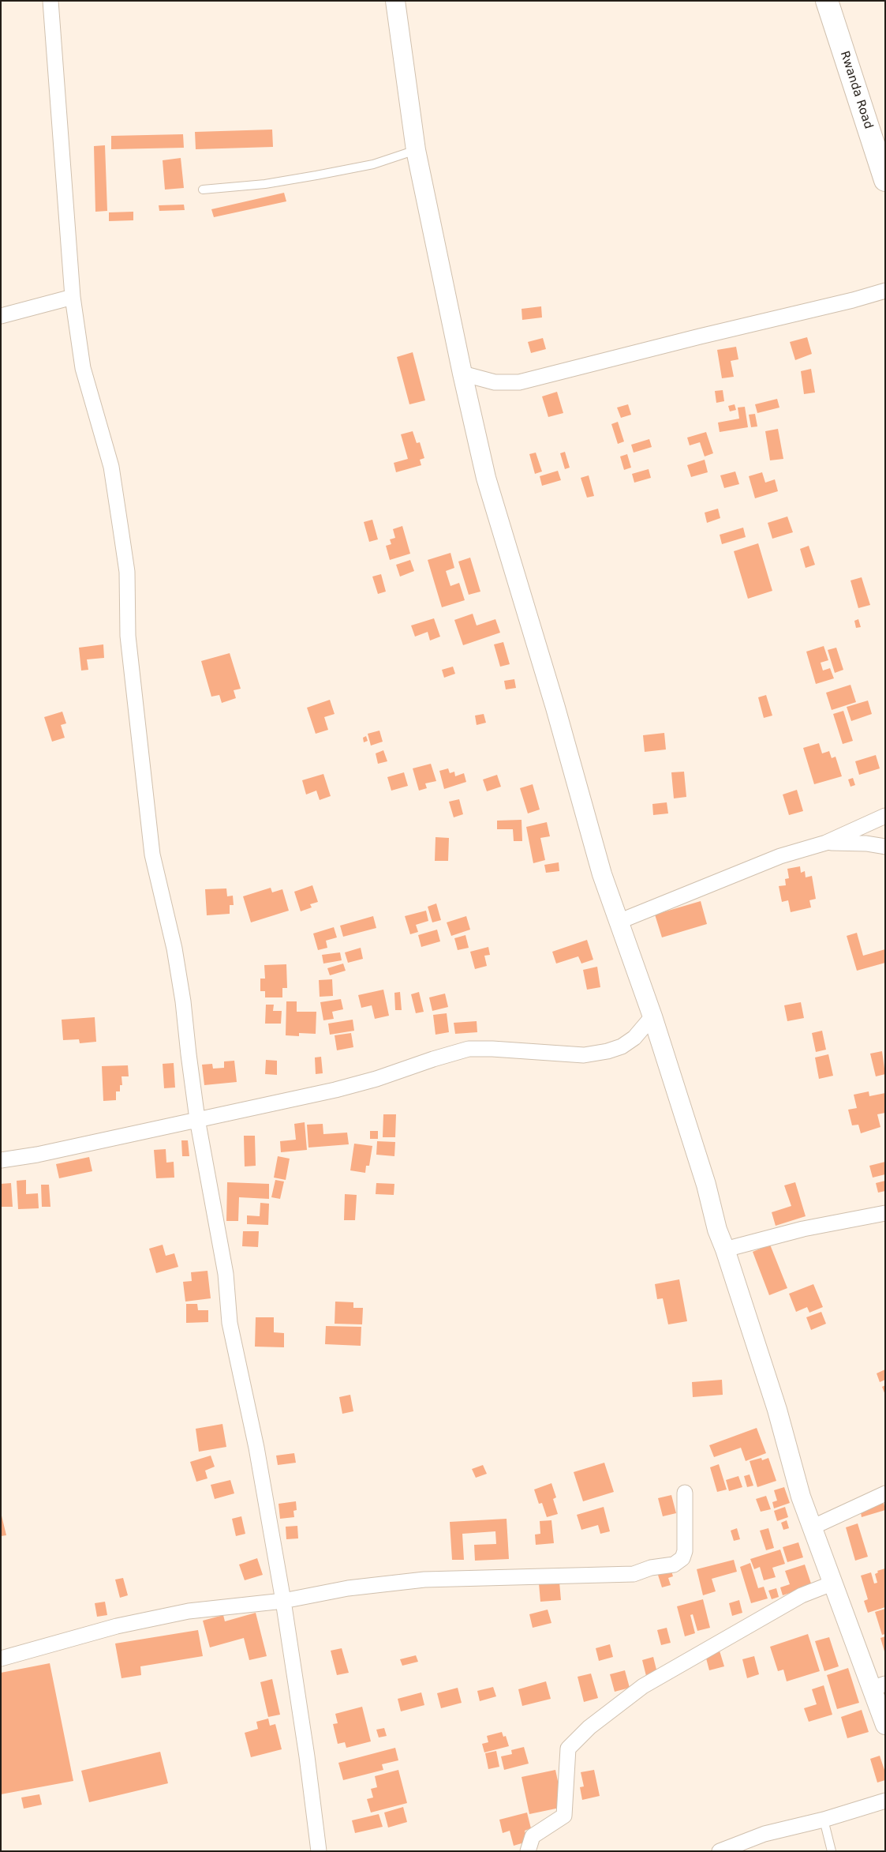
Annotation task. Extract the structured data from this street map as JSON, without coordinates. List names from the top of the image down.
{
  "streets": {
    "highway": ["Rwanda Road"]
  }
}
